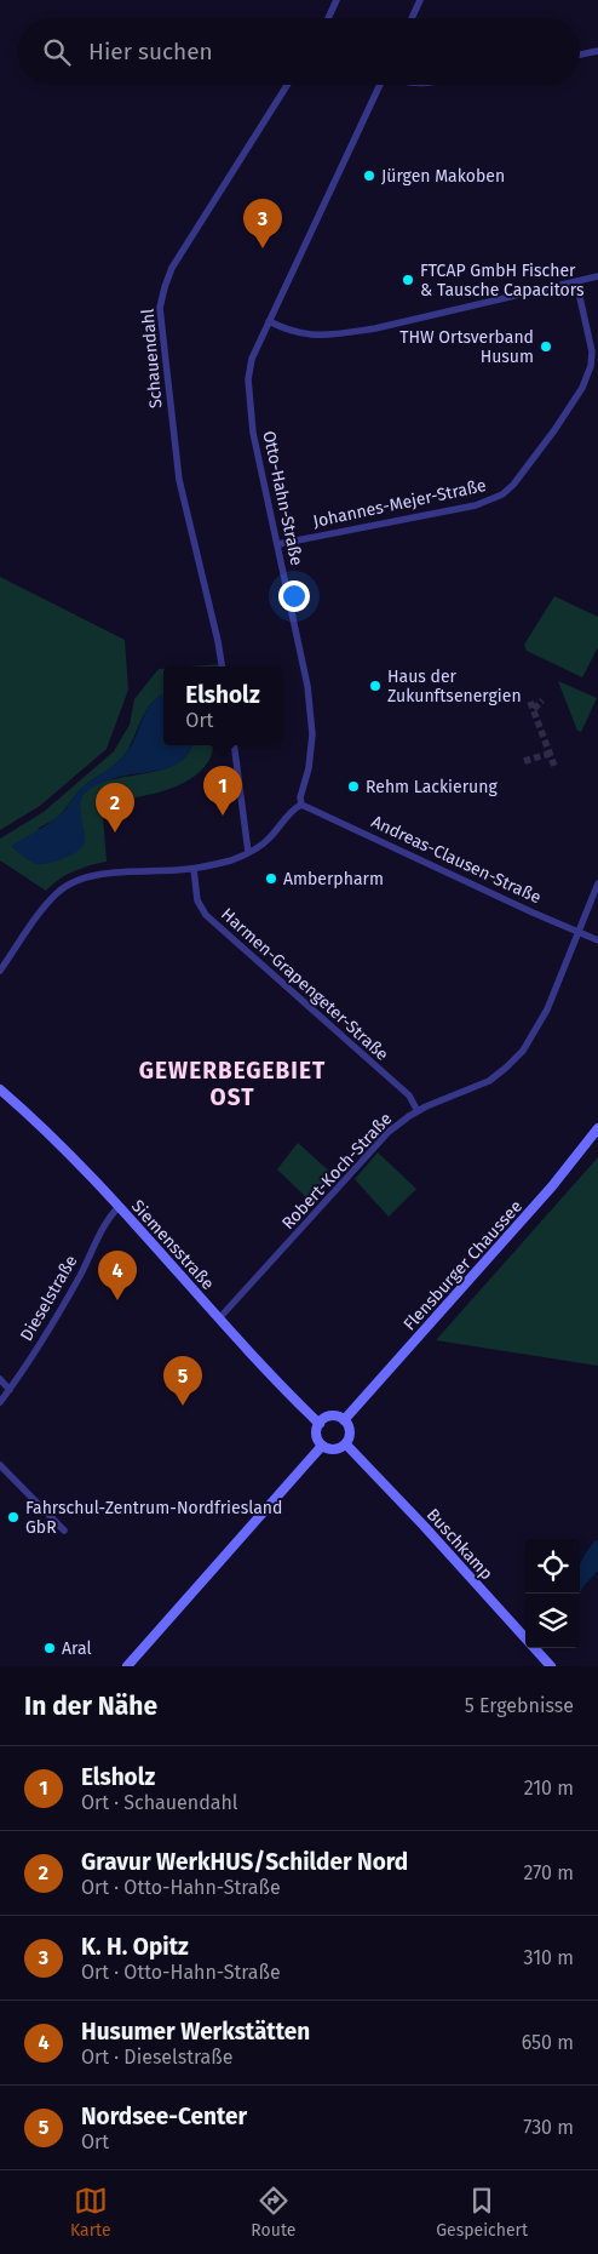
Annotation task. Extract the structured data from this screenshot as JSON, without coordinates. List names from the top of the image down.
{
  "streets": {
    "main road": ["Siemensstraße", "Flensburger Chaussee", "Buschkamp"],
    "street": [
      "Schauendahl",
      "Otto-Hahn-Straße",
      "Johannes-Mejer-Straße",
      "Andreas-Clausen-Straße",
      "Harmen-Grapengeter-Straße",
      "Robert-Koch-Straße",
      "Dieselstraße"
    ]
  },
  "crossings": [
    ["Otto-Hahn-Straße", "Johannes-Mejer-Straße"],
    ["Otto-Hahn-Straße", "Andreas-Clausen-Straße"],
    ["Andreas-Clausen-Straße", "Robert-Koch-Straße"],
    ["Harmen-Grapengeter-Straße", "Robert-Koch-Straße"],
    ["Robert-Koch-Straße", "Siemensstraße"],
    ["Siemensstraße", "Flensburger Chaussee"],
    ["Siemensstraße", "Dieselstraße"],
    ["Siemensstraße", "Buschkamp"],
    ["Flensburger Chaussee", "Buschkamp"]
  ],
  "districts": ["GEWERBEGEBIET OST"],
  "places": [
    "Jürgen Makoben",
    "FTCAP GmbH Fischer & Tausche Capacitors",
    "THW Ortsverband Husum",
    "Haus der Zukunftsenergien",
    "Rehm Lackierung",
    "Amberpharm",
    "Fahrschul-Zentrum-Nordfriesland GbR",
    "Aral"
  ],
  "page": {
    "search": "Hier suchen",
    "pins": [
      "3",
      "1",
      "2",
      "4",
      "5"
    ],
    "popup": ["Elsholz", "Ort"],
    "heading": ["In der Nähe", "5 Ergebnisse"],
    "list": [
      {
        "mark": "1",
        "name": "Elsholz",
        "note": "Ort · Schauendahl",
        "value": "210 m"
      },
      {
        "mark": "2",
        "name": "Gravur WerkHUS/Schilder Nord",
        "note": "Ort · Otto-Hahn-Straße",
        "value": "270 m"
      },
      {
        "mark": "3",
        "name": "K. H. Opitz",
        "note": "Ort · Otto-Hahn-Straße",
        "value": "310 m"
      },
      {
        "mark": "4",
        "name": "Husumer Werkstätten",
        "note": "Ort · Dieselstraße",
        "value": "650 m"
      },
      {
        "mark": "5",
        "name": "Nordsee-Center",
        "note": "Ort",
        "value": "730 m"
      }
    ],
    "nav": ["Karte", "Route", "Gespeichert"]
  }
}
